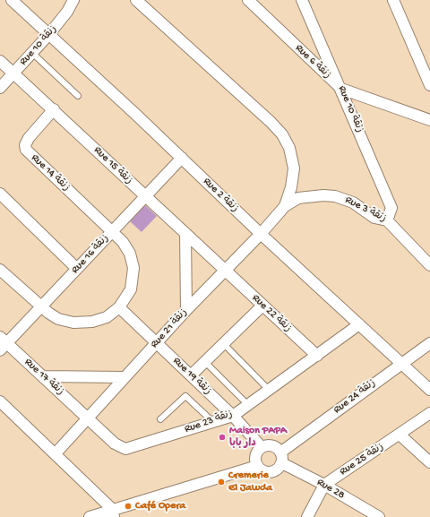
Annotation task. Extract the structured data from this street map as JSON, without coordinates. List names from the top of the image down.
{
  "streets": {
    "street": [
      "Rue 10 زنقة",
      "Rue 6 زنقة",
      "Rue 15 زنقة",
      "Rue 14 زنقة",
      "Rue 2 زنقة",
      "Rue 3 زنقة",
      "Rue 16 زنقة",
      "Rue 22 زنقة",
      "Rue 21 زنقة",
      "Rue 19 زنقة",
      "Rue 17 زنقة",
      "Rue 24 زنقة",
      "Rue 23 زنقة",
      "Rue 25 زنقة",
      "Rue 28"
    ]
  },
  "crossings": [
    ["Rue 10 زنقة", "Rue 6 زنقة"],
    ["Rue 10 زنقة", "Rue 15 زنقة"],
    ["Rue 10 زنقة", "Rue 2 زنقة"],
    ["Rue 10 زنقة", "Rue 3 زنقة"],
    ["Rue 15 زنقة", "Rue 14 زنقة"],
    ["Rue 15 زنقة", "Rue 16 زنقة"],
    ["Rue 15 زنقة", "Rue 22 زنقة"],
    ["Rue 15 زنقة", "Rue 21 زنقة"],
    ["Rue 14 زنقة", "Rue 16 زنقة"],
    ["Rue 2 زنقة", "Rue 16 زنقة"],
    ["Rue 2 زنقة", "Rue 21 زنقة"],
    ["Rue 2 زنقة", "Rue 24 زنقة"],
    ["Rue 2 زنقة", "Rue 23 زنقة"],
    ["Rue 3 زنقة", "Rue 21 زنقة"],
    ["Rue 16 زنقة", "Rue 17 زنقة"],
    ["Rue 22 زنقة", "Rue 21 زنقة"],
    ["Rue 22 زنقة", "Rue 23 زنقة"],
    ["Rue 21 زنقة", "Rue 19 زنقة"],
    ["Rue 21 زنقة", "Rue 17 زنقة"],
    ["Rue 21 زنقة", "Rue 23 زنقة"],
    ["Rue 19 زنقة", "Rue 24 زنقة"],
    ["Rue 19 زنقة", "Rue 23 زنقة"],
    ["Rue 19 زنقة", "Rue 28"],
    ["Rue 17 زنقة", "Rue 23 زنقة"],
    ["Rue 24 زنقة", "Rue 28"],
    ["Rue 25 زنقة", "Rue 28"]
  ],
  "places": ["Maison PAPA دار بابا", "Cremerie El Jawda", "Café Opera"]
}
